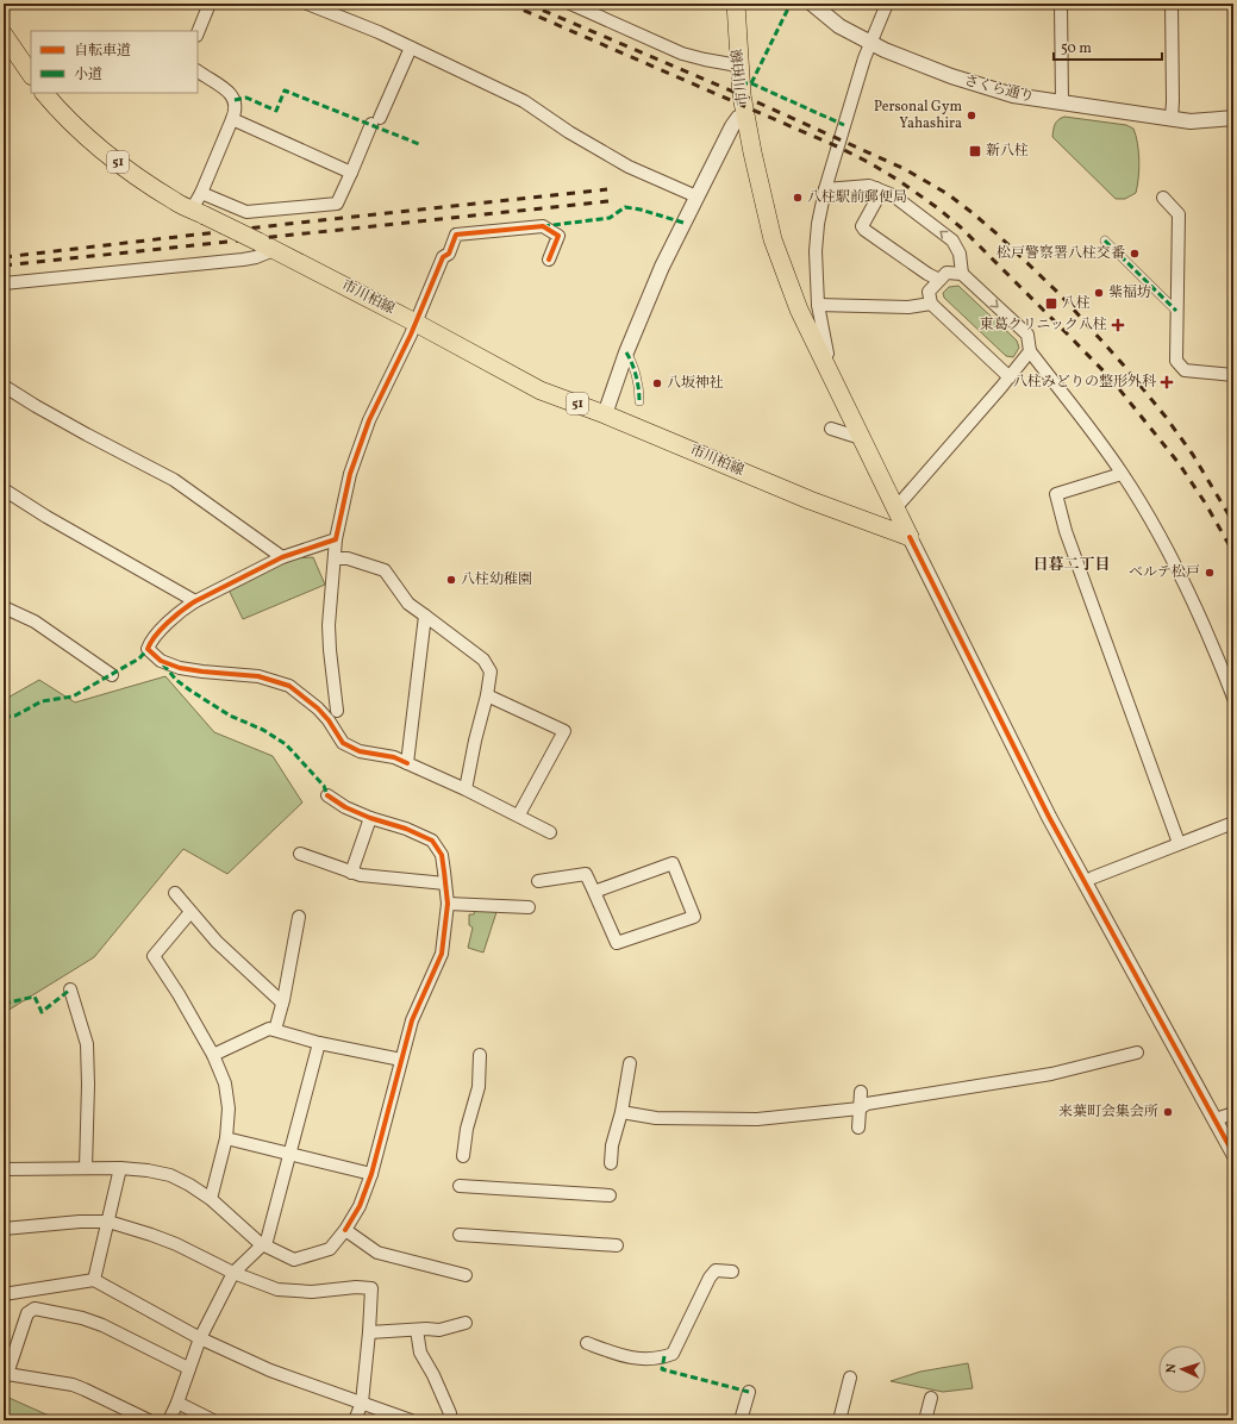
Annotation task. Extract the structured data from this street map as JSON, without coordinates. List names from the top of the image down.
{
  "streets": {
    "main road": ["市川柏線", "51"],
    "street": ["さくら通り"]
  },
  "districts": ["日暮二丁目"],
  "places": {
    "other": [
      "Personal Gym Yahashira",
      "八柱駅前郵便局",
      "松戸警察署八柱交番",
      "紫福坊",
      "八坂神社",
      "ベルテ松戸",
      "八柱幼稚園",
      "来葉町会集会所"
    ],
    "transit": ["新八柱", "八柱"],
    "health": ["東葛クリニック八柱", "八柱みどりの整形外科"]
  },
  "legend": ["自転車道", "小道"],
  "scale_bar": "50 m",
  "north": "left"
}
